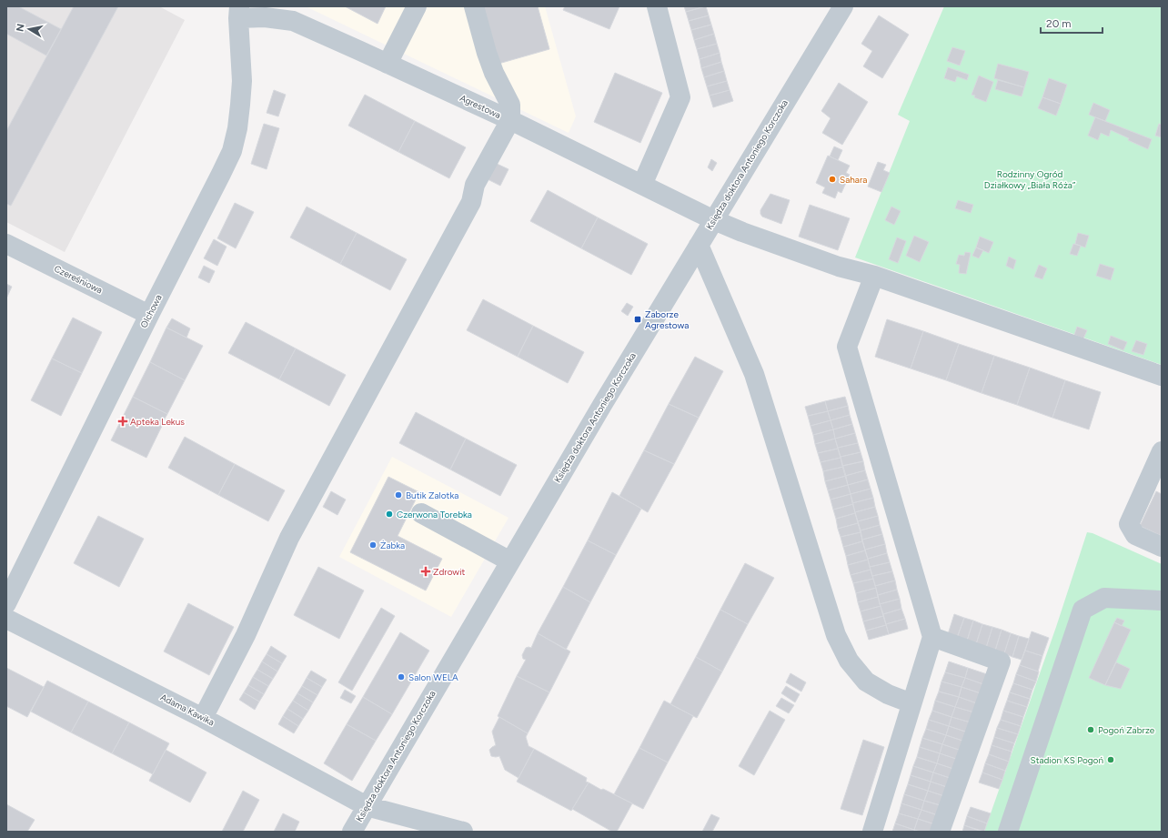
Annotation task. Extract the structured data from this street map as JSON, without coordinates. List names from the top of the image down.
{
  "streets": {
    "street": [
      "Agrestowa",
      "Księdza doktora Antoniego Korczoka",
      "Czereśniowa",
      "Olchowa",
      "Adama Kawika"
    ]
  },
  "crossings": [
    ["Agrestowa", "Księdza doktora Antoniego Korczoka"],
    ["Agrestowa", "Olchowa"],
    ["Księdza doktora Antoniego Korczoka", "Adama Kawika"],
    ["Czereśniowa", "Olchowa"]
  ],
  "parks": ["Rodzinny Ogród Działkowy „Biała Róża”"],
  "places": {
    "other": [
      "Sahara",
      "Butik Zalotka",
      "Czerwona Torebka",
      "Żabka",
      "Salon WELA",
      "Pogoń Zabrze",
      "Stadion KS Pogoń"
    ],
    "transit": ["Zaborze Agrestowa"],
    "health": ["Apteka Lekus", "Zdrowit"]
  },
  "scale_bar": "20 m",
  "north": "left"
}
